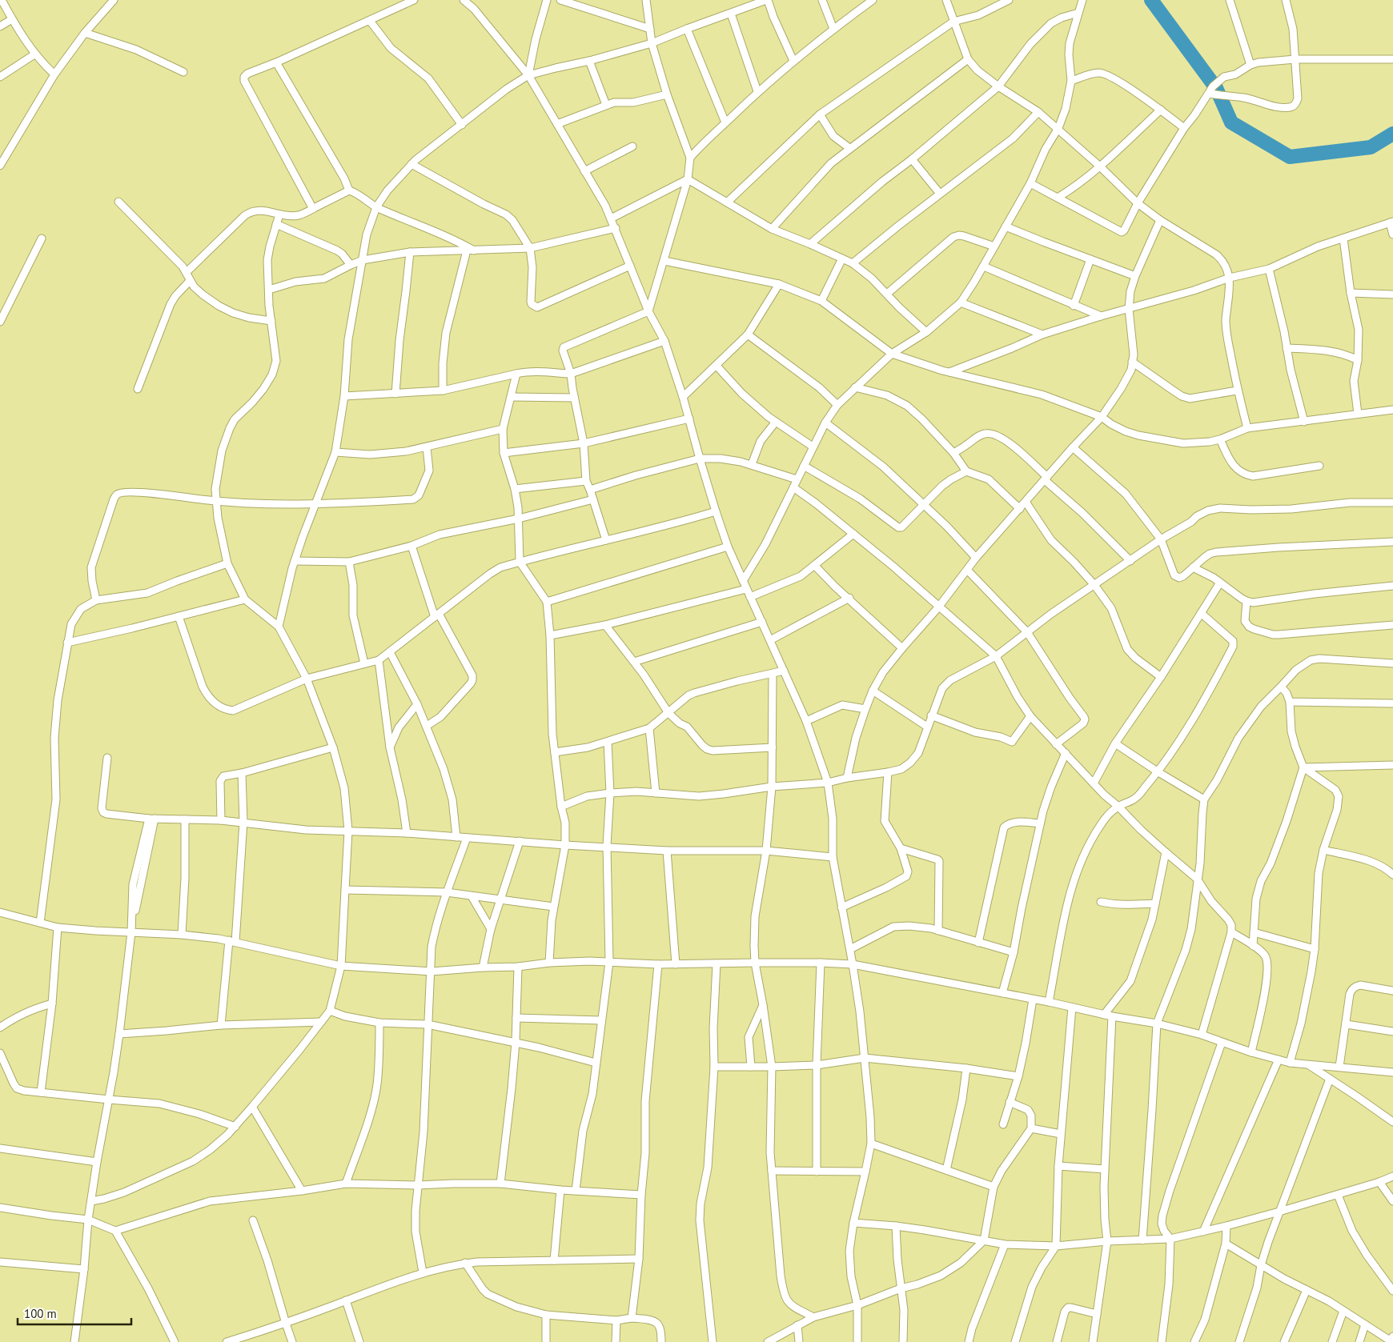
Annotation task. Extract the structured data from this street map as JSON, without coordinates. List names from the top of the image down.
{
  "scale_bar": "100 m"
}
